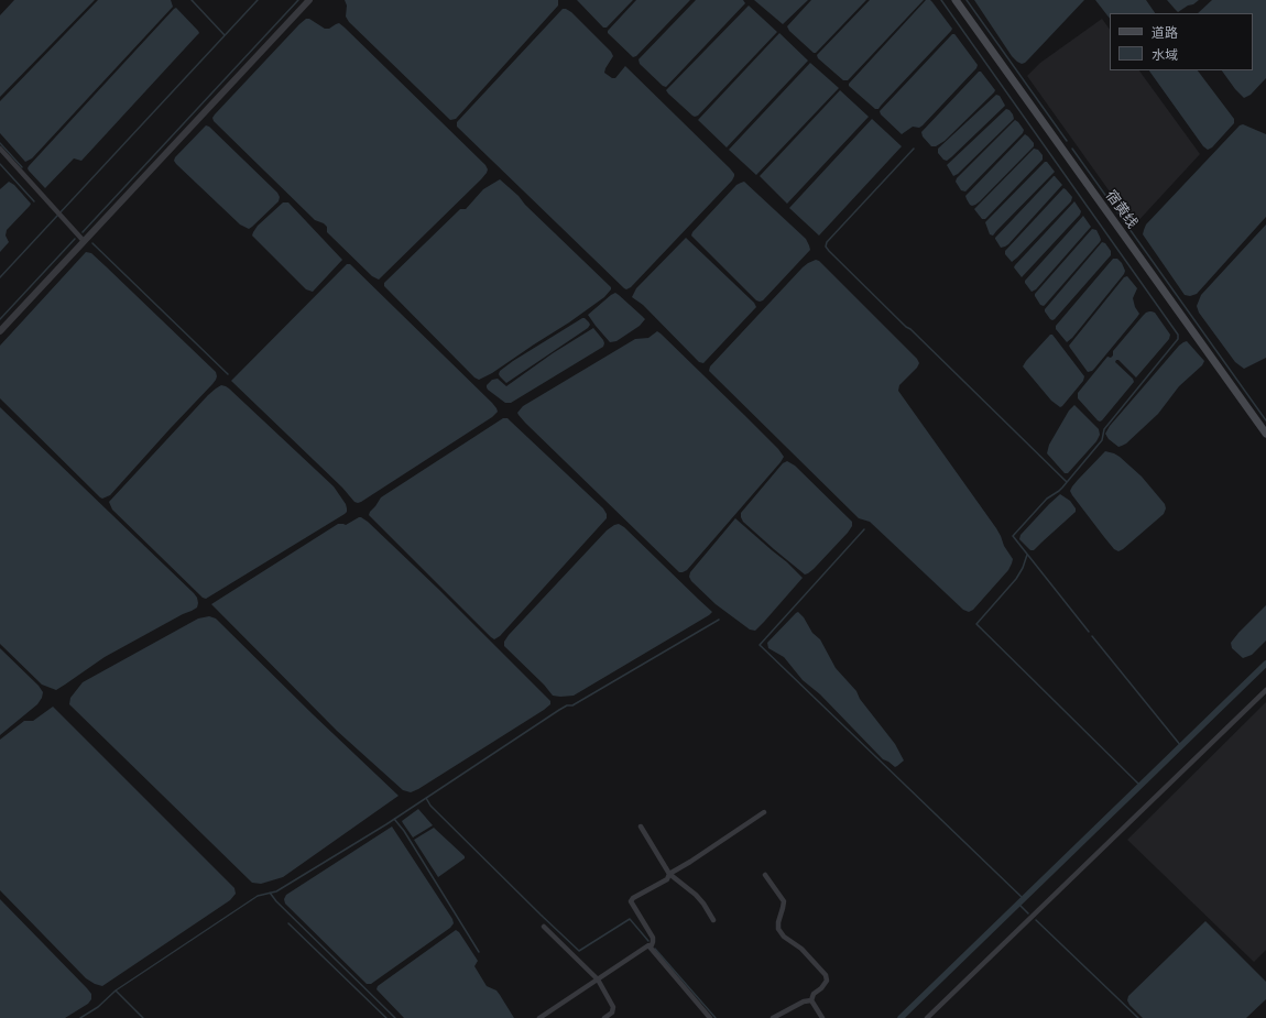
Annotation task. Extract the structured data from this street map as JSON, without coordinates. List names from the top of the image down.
{
  "streets": {
    "main road": ["宿黄线"]
  },
  "legend": ["道路", "水域"]
}
